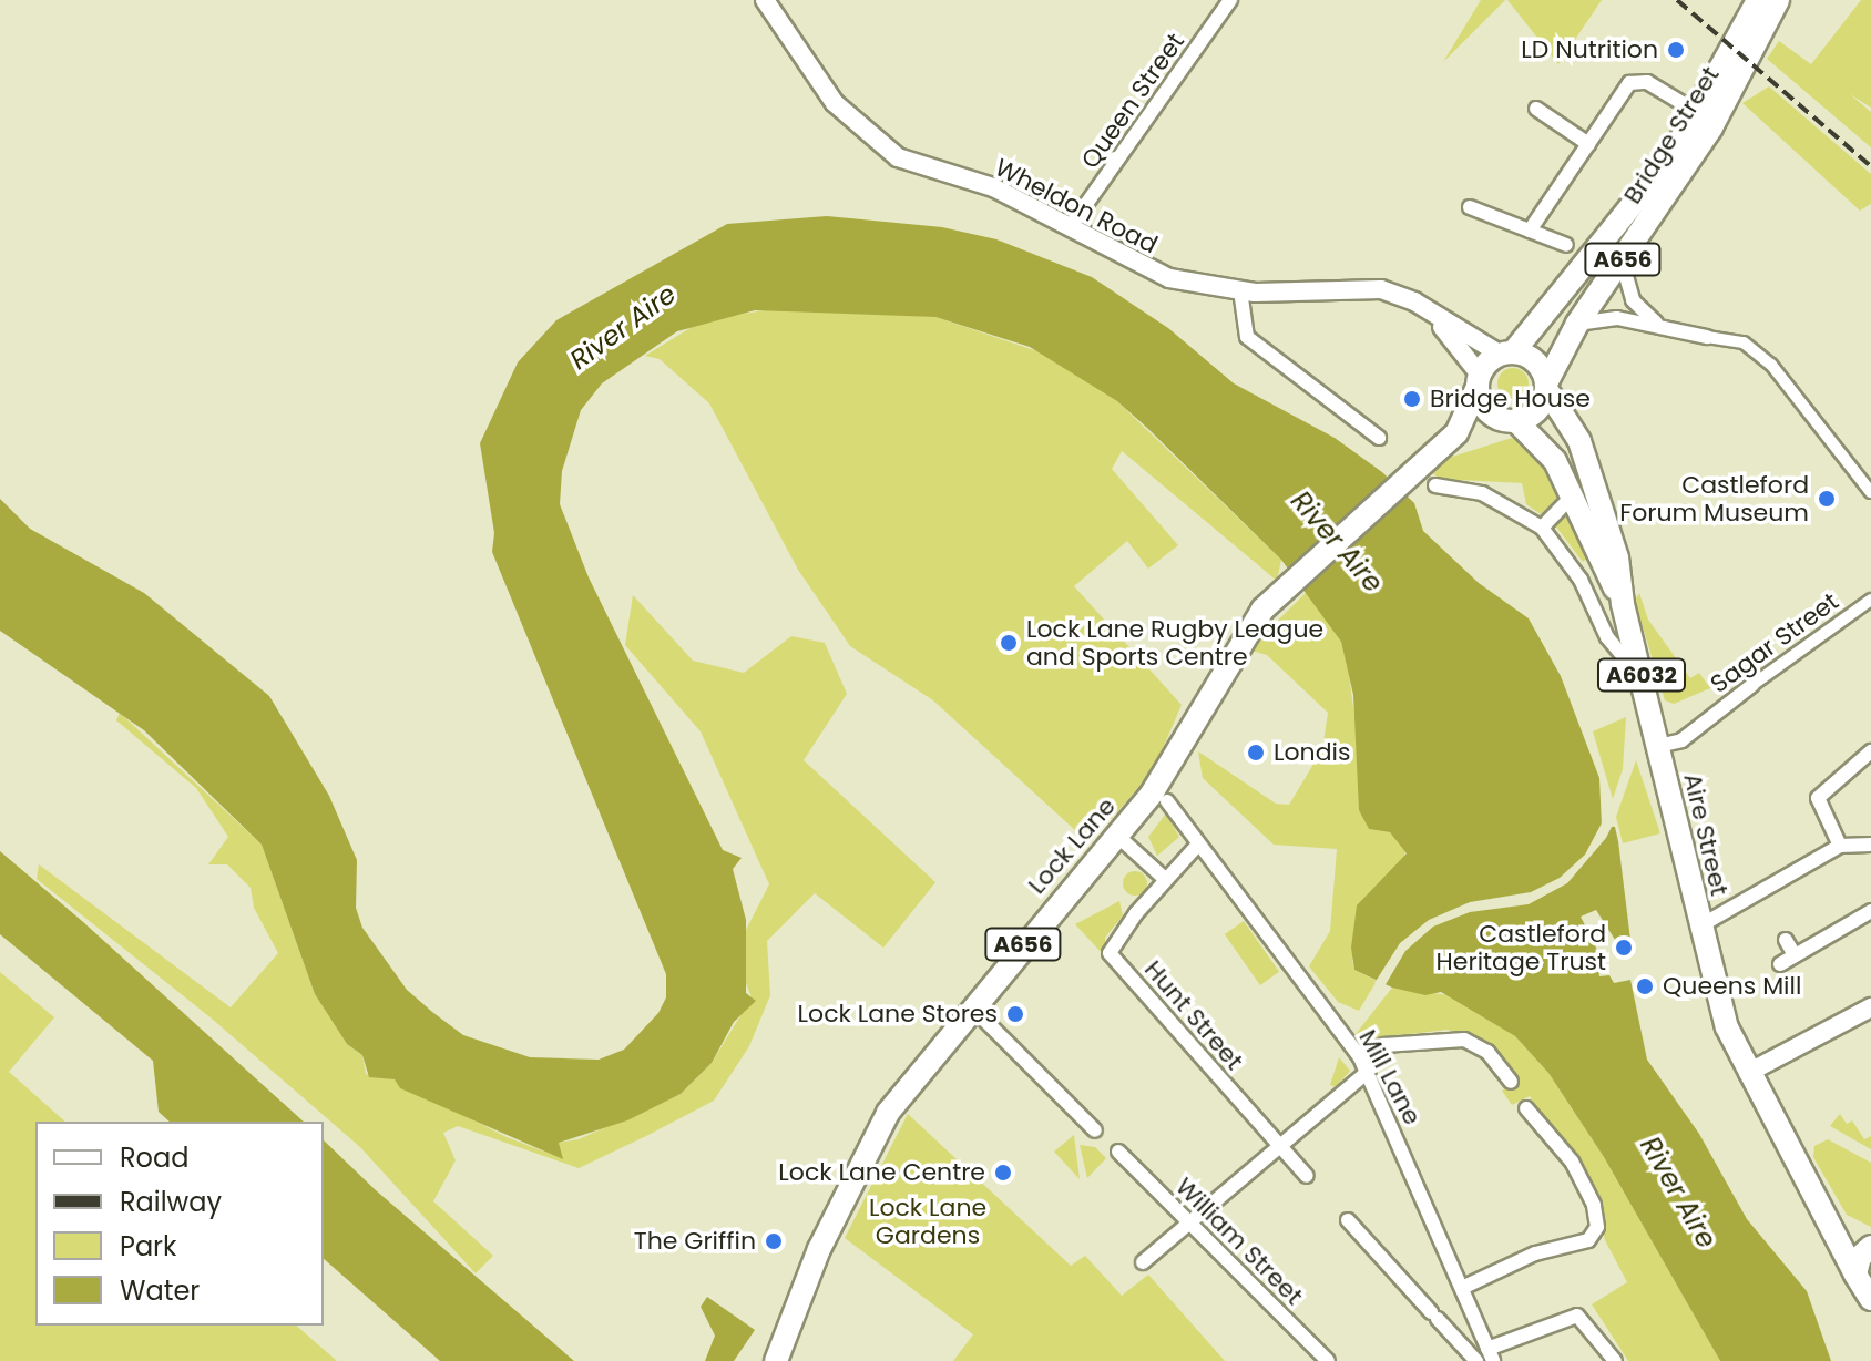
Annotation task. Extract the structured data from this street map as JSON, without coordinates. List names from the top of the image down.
{
  "streets": {
    "main road": [
      "Bridge Street",
      "A656",
      "A6032",
      "Aire Street",
      "Lock Lane"
    ],
    "street": [
      "Queen Street",
      "Wheldon Road",
      "Sagar Street",
      "Hunt Street",
      "Mill Lane",
      "William Street"
    ]
  },
  "crossings": [
    ["Queen Street", "Wheldon Road"],
    ["Bridge Street", "Wheldon Road"],
    ["Bridge Street", "A656"],
    ["Bridge Street", "Aire Street"],
    ["Wheldon Road", "A656"],
    ["Wheldon Road", "Aire Street"],
    ["A656", "Aire Street"],
    ["A656", "Lock Lane"],
    ["Sagar Street", "Aire Street"],
    ["A6032", "Aire Street"],
    ["Hunt Street", "Mill Lane"]
  ],
  "water": ["River Aire"],
  "parks": ["Lock Lane Gardens"],
  "places": [
    "LD Nutrition",
    "Bridge House",
    "Castleford Forum Museum",
    "Lock Lane Rugby League and Sports Centre",
    "Londis",
    "Castleford Heritage Trust",
    "Queens Mill",
    "Lock Lane Stores",
    "Lock Lane Centre",
    "The Griffin"
  ],
  "legend": [
    "Road",
    "Railway",
    "Park",
    "Water"
  ]
}
